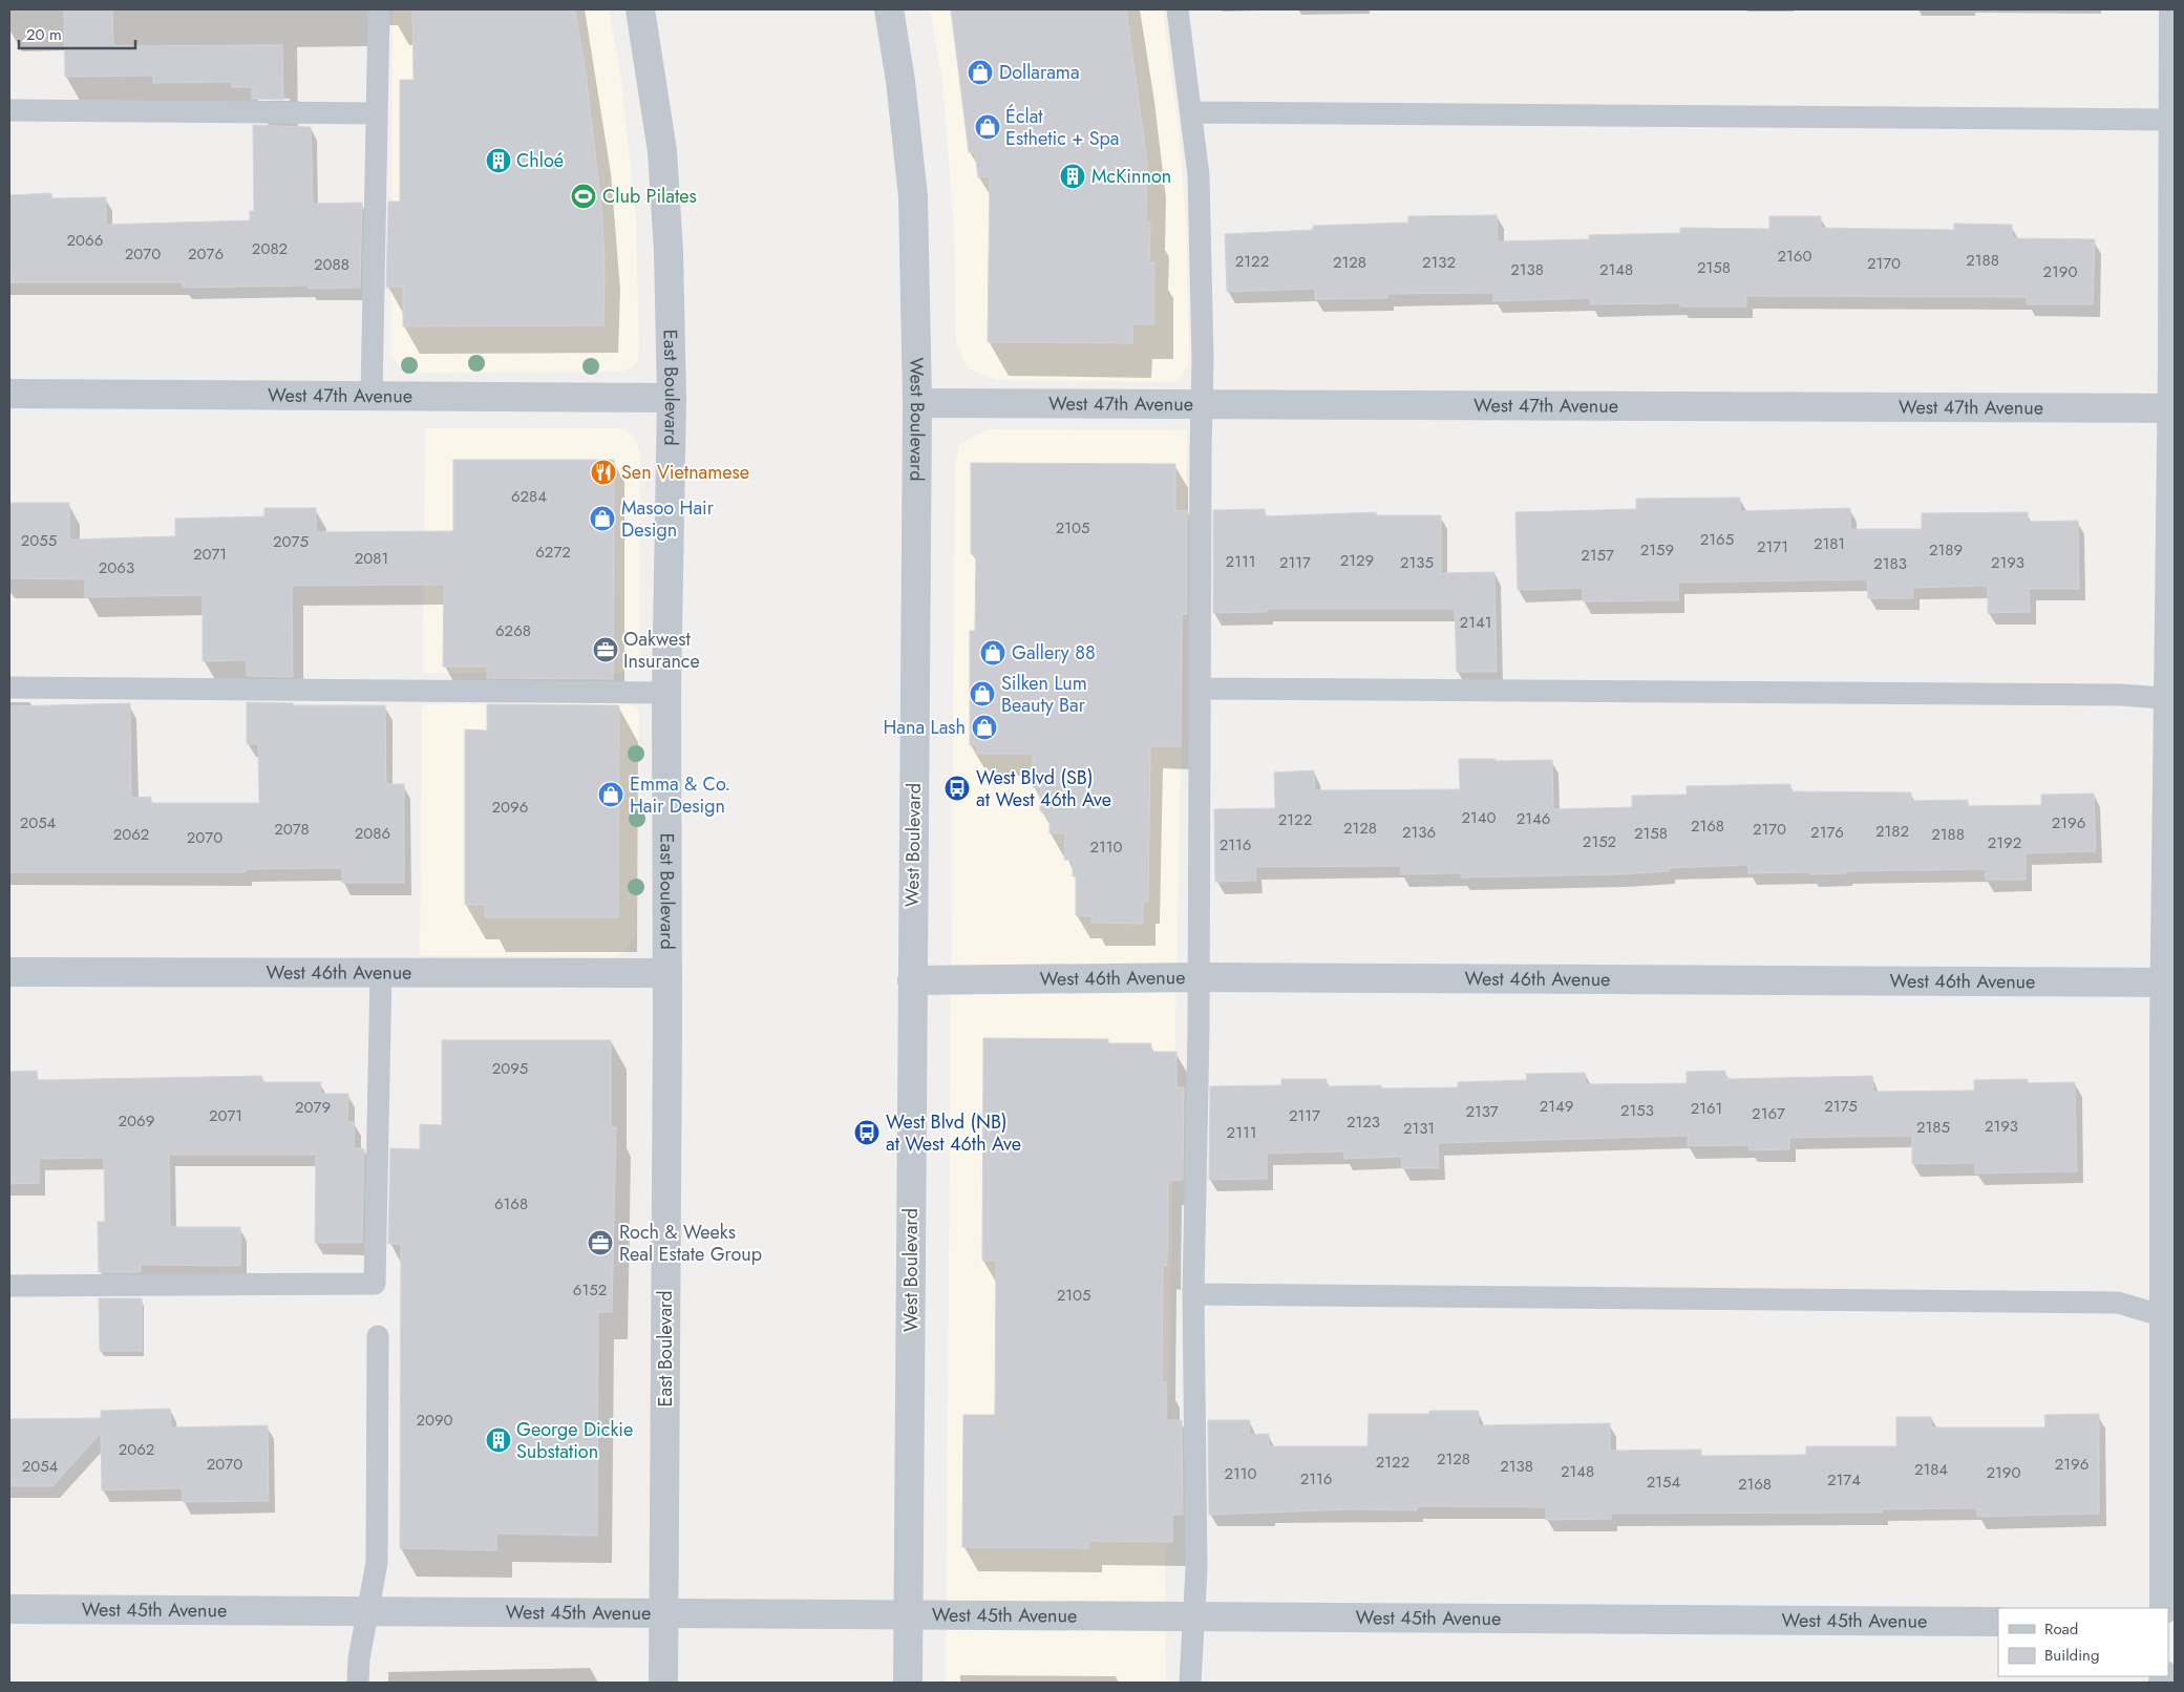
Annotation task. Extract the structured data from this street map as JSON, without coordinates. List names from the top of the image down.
{
  "streets": {
    "street": [
      "East Boulevard",
      "West 47th Avenue",
      "West Boulevard",
      "West 46th Avenue",
      "West 45th Avenue"
    ]
  },
  "crossings": [
    ["East Boulevard", "West 47th Avenue"],
    ["East Boulevard", "West 46th Avenue"],
    ["East Boulevard", "West 45th Avenue"],
    ["West 47th Avenue", "West Boulevard"],
    ["West Boulevard", "West 46th Avenue"],
    ["West Boulevard", "West 45th Avenue"]
  ],
  "places": {
    "shop": [
      "Dollarama",
      "Éclat Esthetic + Spa",
      "Masoo Hair Design",
      "Gallery 88",
      "Silken Lum Beauty Bar",
      "Hana Lash",
      "Emma & Co. Hair Design"
    ],
    "building": ["Chloé", "McKinnon", "George Dickie Substation"],
    "sports": ["Club Pilates"],
    "restaurant": ["Sen Vietnamese"],
    "office": ["Oakwest Insurance", "Roch & Weeks Real Estate Group"],
    "bus stop": ["West Blvd (SB) at West 46th Ave", "West Blvd (NB) at West 46th Ave"]
  },
  "house_numbers": [
    "2066",
    "2082",
    "2070",
    "2076",
    "2160",
    "2188",
    "2122",
    "2128",
    "2132",
    "2170",
    "2088",
    "2158",
    "2138",
    "2148",
    "2190",
    "6284",
    "2105",
    "2165",
    "2055",
    "2075",
    "2181",
    "2171",
    "2159",
    "2189",
    "6272",
    "2071",
    "2157",
    "2081",
    "2129",
    "2111",
    "2117",
    "2135",
    "2193",
    "2183",
    "2063",
    "2141",
    "6268",
    "2096",
    "2140",
    "2146",
    "2122",
    "2054",
    "2196",
    "2168",
    "2128",
    "2078",
    "2170",
    "2182",
    "2136",
    "2176",
    "2086",
    "2158",
    "2062",
    "2188",
    "2070",
    "2152",
    "2192",
    "2116",
    "2110",
    "2095",
    "2149",
    "2175",
    "2079",
    "2161",
    "2153",
    "2137",
    "2167",
    "2071",
    "2117",
    "2069",
    "2123",
    "2193",
    "2185",
    "2131",
    "2111",
    "6168",
    "6152",
    "2105",
    "2090",
    "2062",
    "2128",
    "2122",
    "2070",
    "2196",
    "2054",
    "2138",
    "2184",
    "2148",
    "2190",
    "2110",
    "2116",
    "2174",
    "2154",
    "2168"
  ],
  "legend": ["Road", "Building"],
  "scale_bar": "20 m"
}
